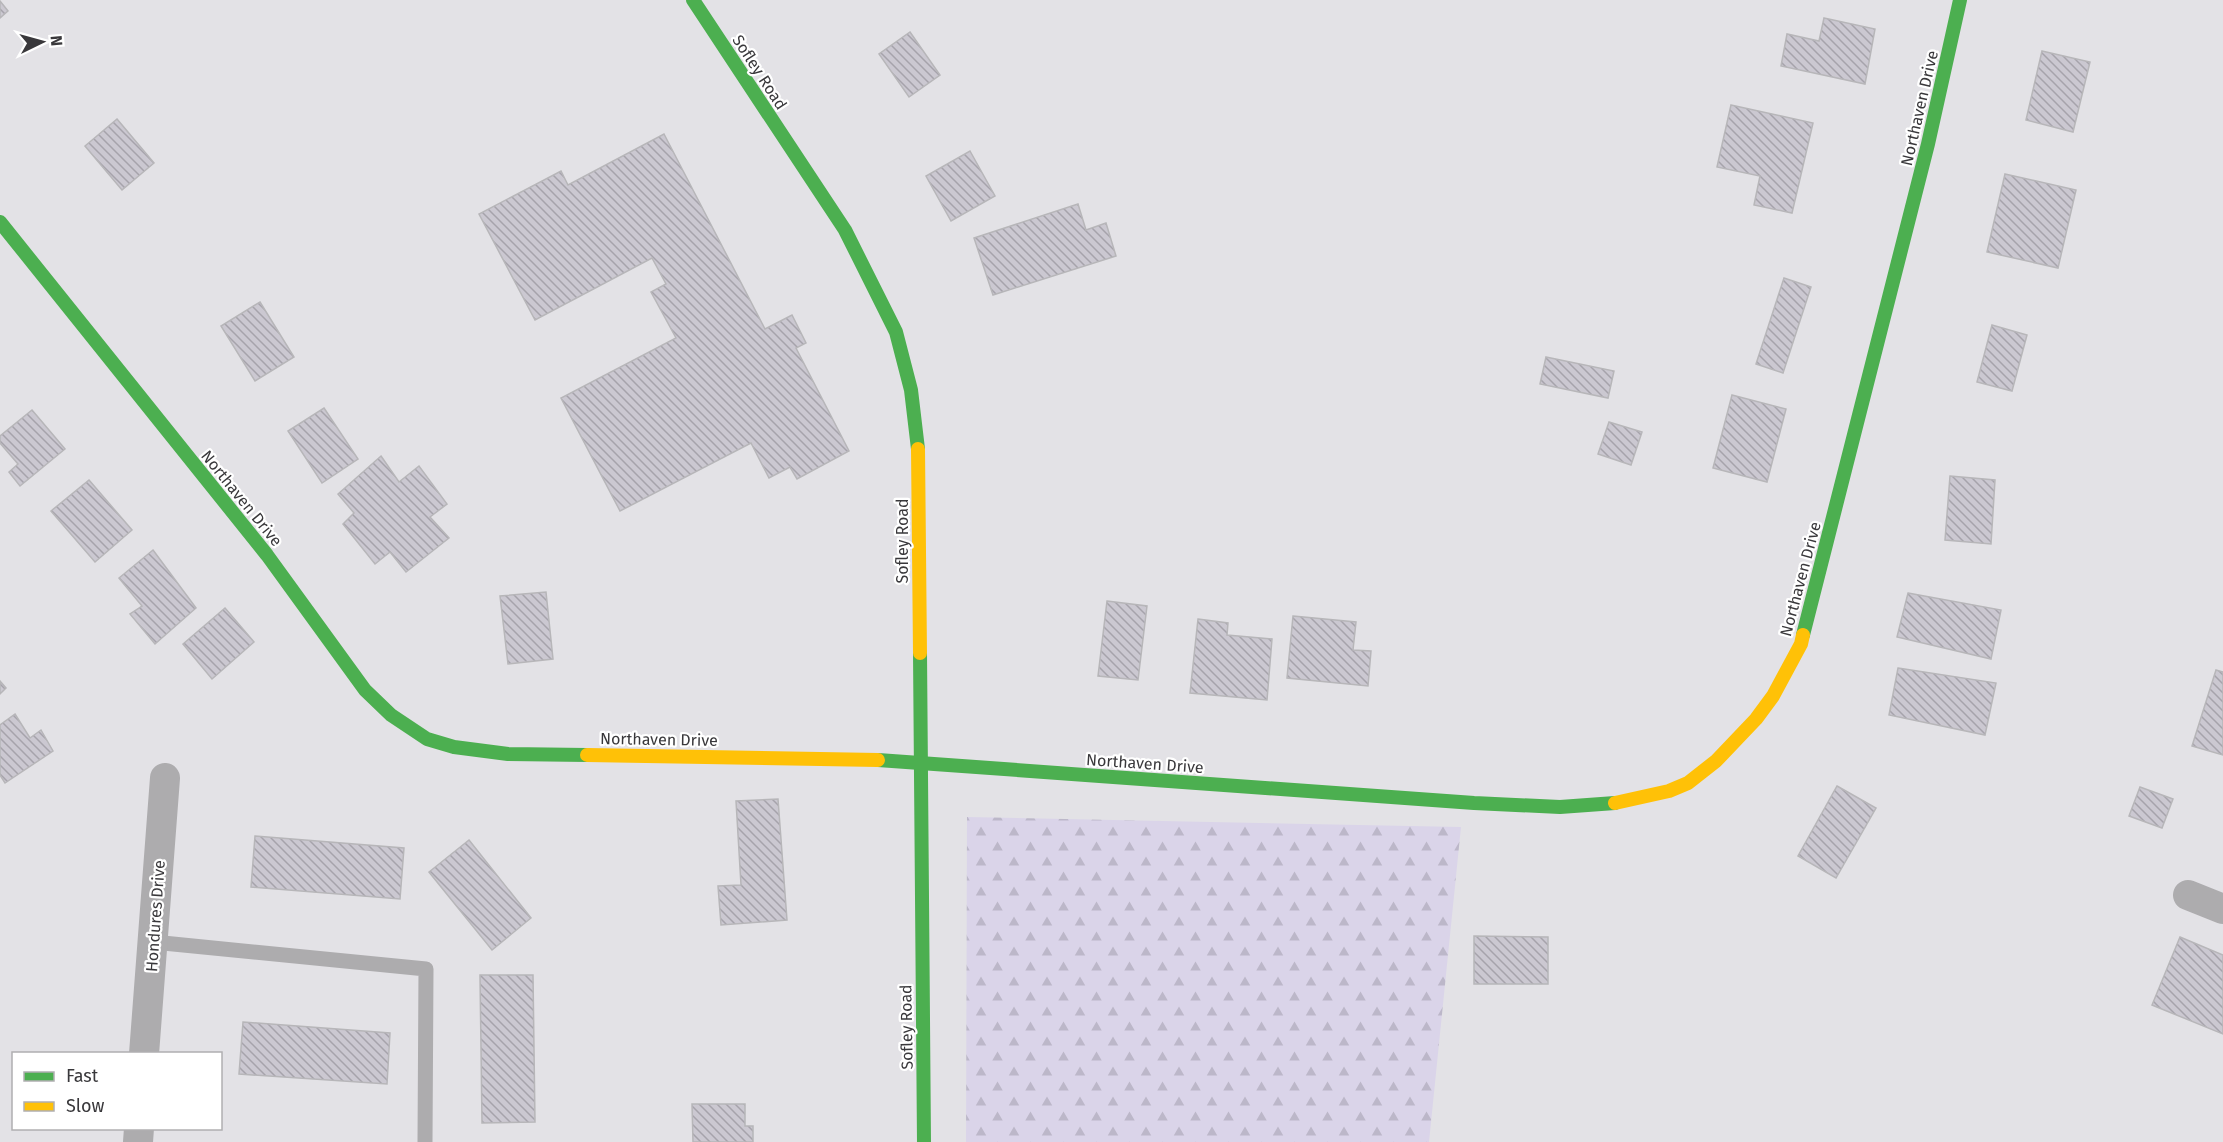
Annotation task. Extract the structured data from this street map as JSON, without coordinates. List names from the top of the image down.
{
  "streets": {
    "street": ["Sofley Road", "Northaven Drive", "Hondures Drive"]
  },
  "crossings": [
    ["Sofley Road", "Northaven Drive"]
  ],
  "legend": ["Fast", "Slow"],
  "north": "right"
}
